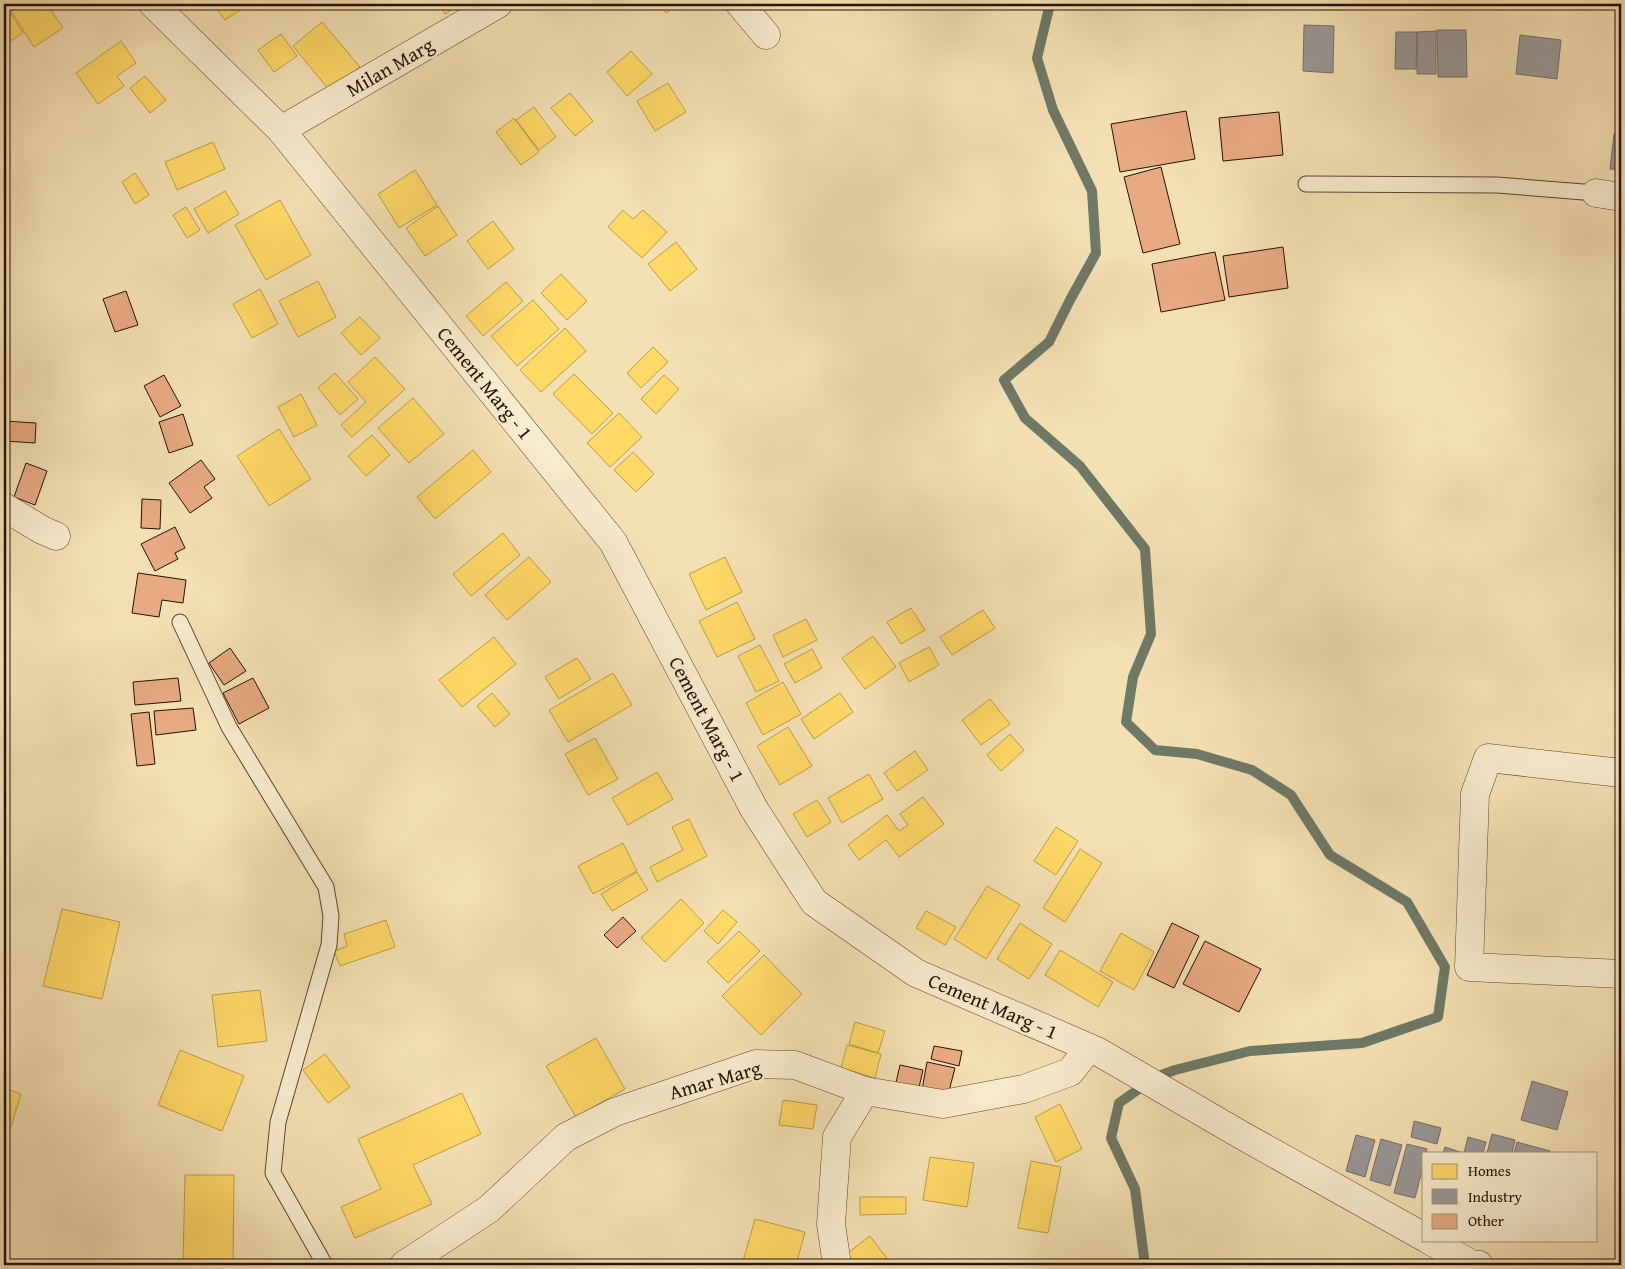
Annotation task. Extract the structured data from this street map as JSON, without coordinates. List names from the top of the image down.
{
  "streets": {
    "street": ["Milan Marg", "Cement Marg - 1", "Amar Marg"]
  },
  "crossings": [
    ["Milan Marg", "Cement Marg - 1"],
    ["Cement Marg - 1", "Amar Marg"]
  ],
  "legend": ["Homes", "Industry", "Other"]
}
